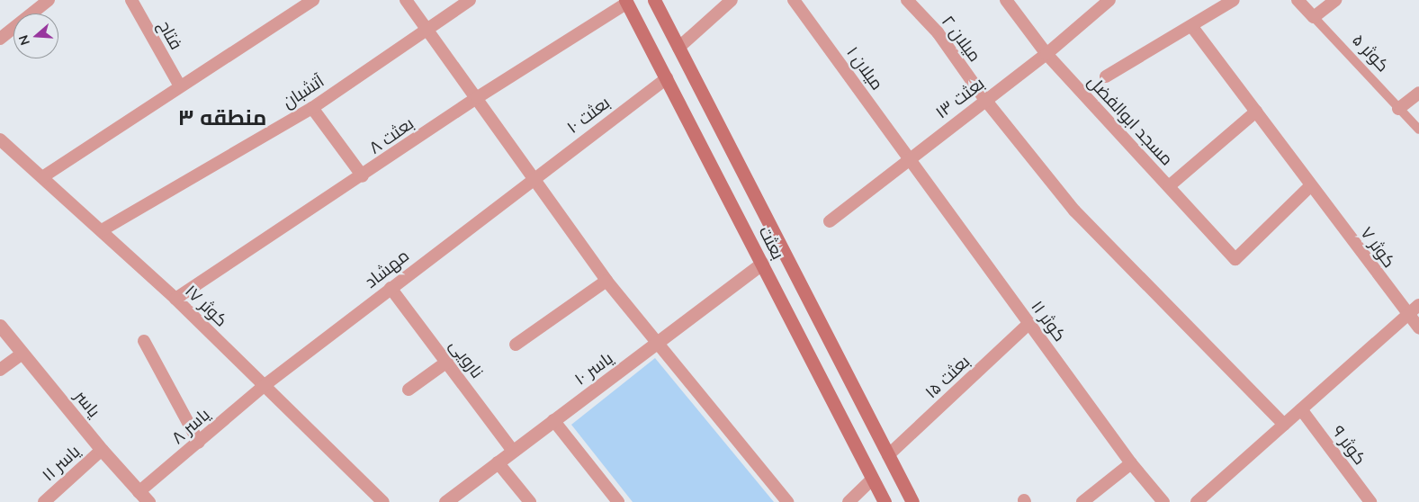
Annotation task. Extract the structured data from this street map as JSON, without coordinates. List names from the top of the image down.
{
  "streets": {
    "main road": ["بعثت"],
    "street": [
      "فتاح",
      "میلان ۲",
      "کوثر ۵",
      "میلان ۱",
      "آتشبان",
      "بعثت ۱۳",
      "بعثت ۱۰",
      "مسجد ابوالفضل",
      "بعثت ۸",
      "کوثر ۷",
      "مهشاد",
      "کوثر ۱۷",
      "کوثر ۱۱",
      "نارویی",
      "یاسر ۱۰",
      "بعثت ۱۵",
      "یاسر",
      "یاسر ۸",
      "کوثر ۹",
      "یاسر ۱۱"
    ]
  },
  "crossings": [
    ["میلان ۲", "بعثت ۱۳"],
    ["میلان ۱", "بعثت ۱۳"],
    ["میلان ۱", "کوثر ۱۱"],
    ["آتشبان", "کوثر ۱۷"],
    ["بعثت ۱۳", "مسجد ابوالفضل"],
    ["بعثت ۱۳", "کوثر ۱۱"],
    ["بعثت ۱۰", "بعثت"],
    ["بعثت ۱۰", "مهشاد"],
    ["مسجد ابوالفضل", "کوثر ۷"],
    ["بعثت ۸", "بعثت"],
    ["بعثت ۸", "کوثر ۱۷"],
    ["بعثت", "یاسر ۱۰"],
    ["بعثت", "بعثت ۱۵"],
    ["مهشاد", "کوثر ۱۷"],
    ["مهشاد", "نارویی"],
    ["مهشاد", "یاسر ۸"],
    ["کوثر ۱۷", "یاسر ۸"],
    ["کوثر ۱۱", "بعثت ۱۵"],
    ["نارویی", "یاسر ۱۰"],
    ["یاسر", "یاسر ۸"],
    ["یاسر", "یاسر ۱۱"]
  ],
  "districts": ["منطقه ۳"],
  "north": "left"
}
